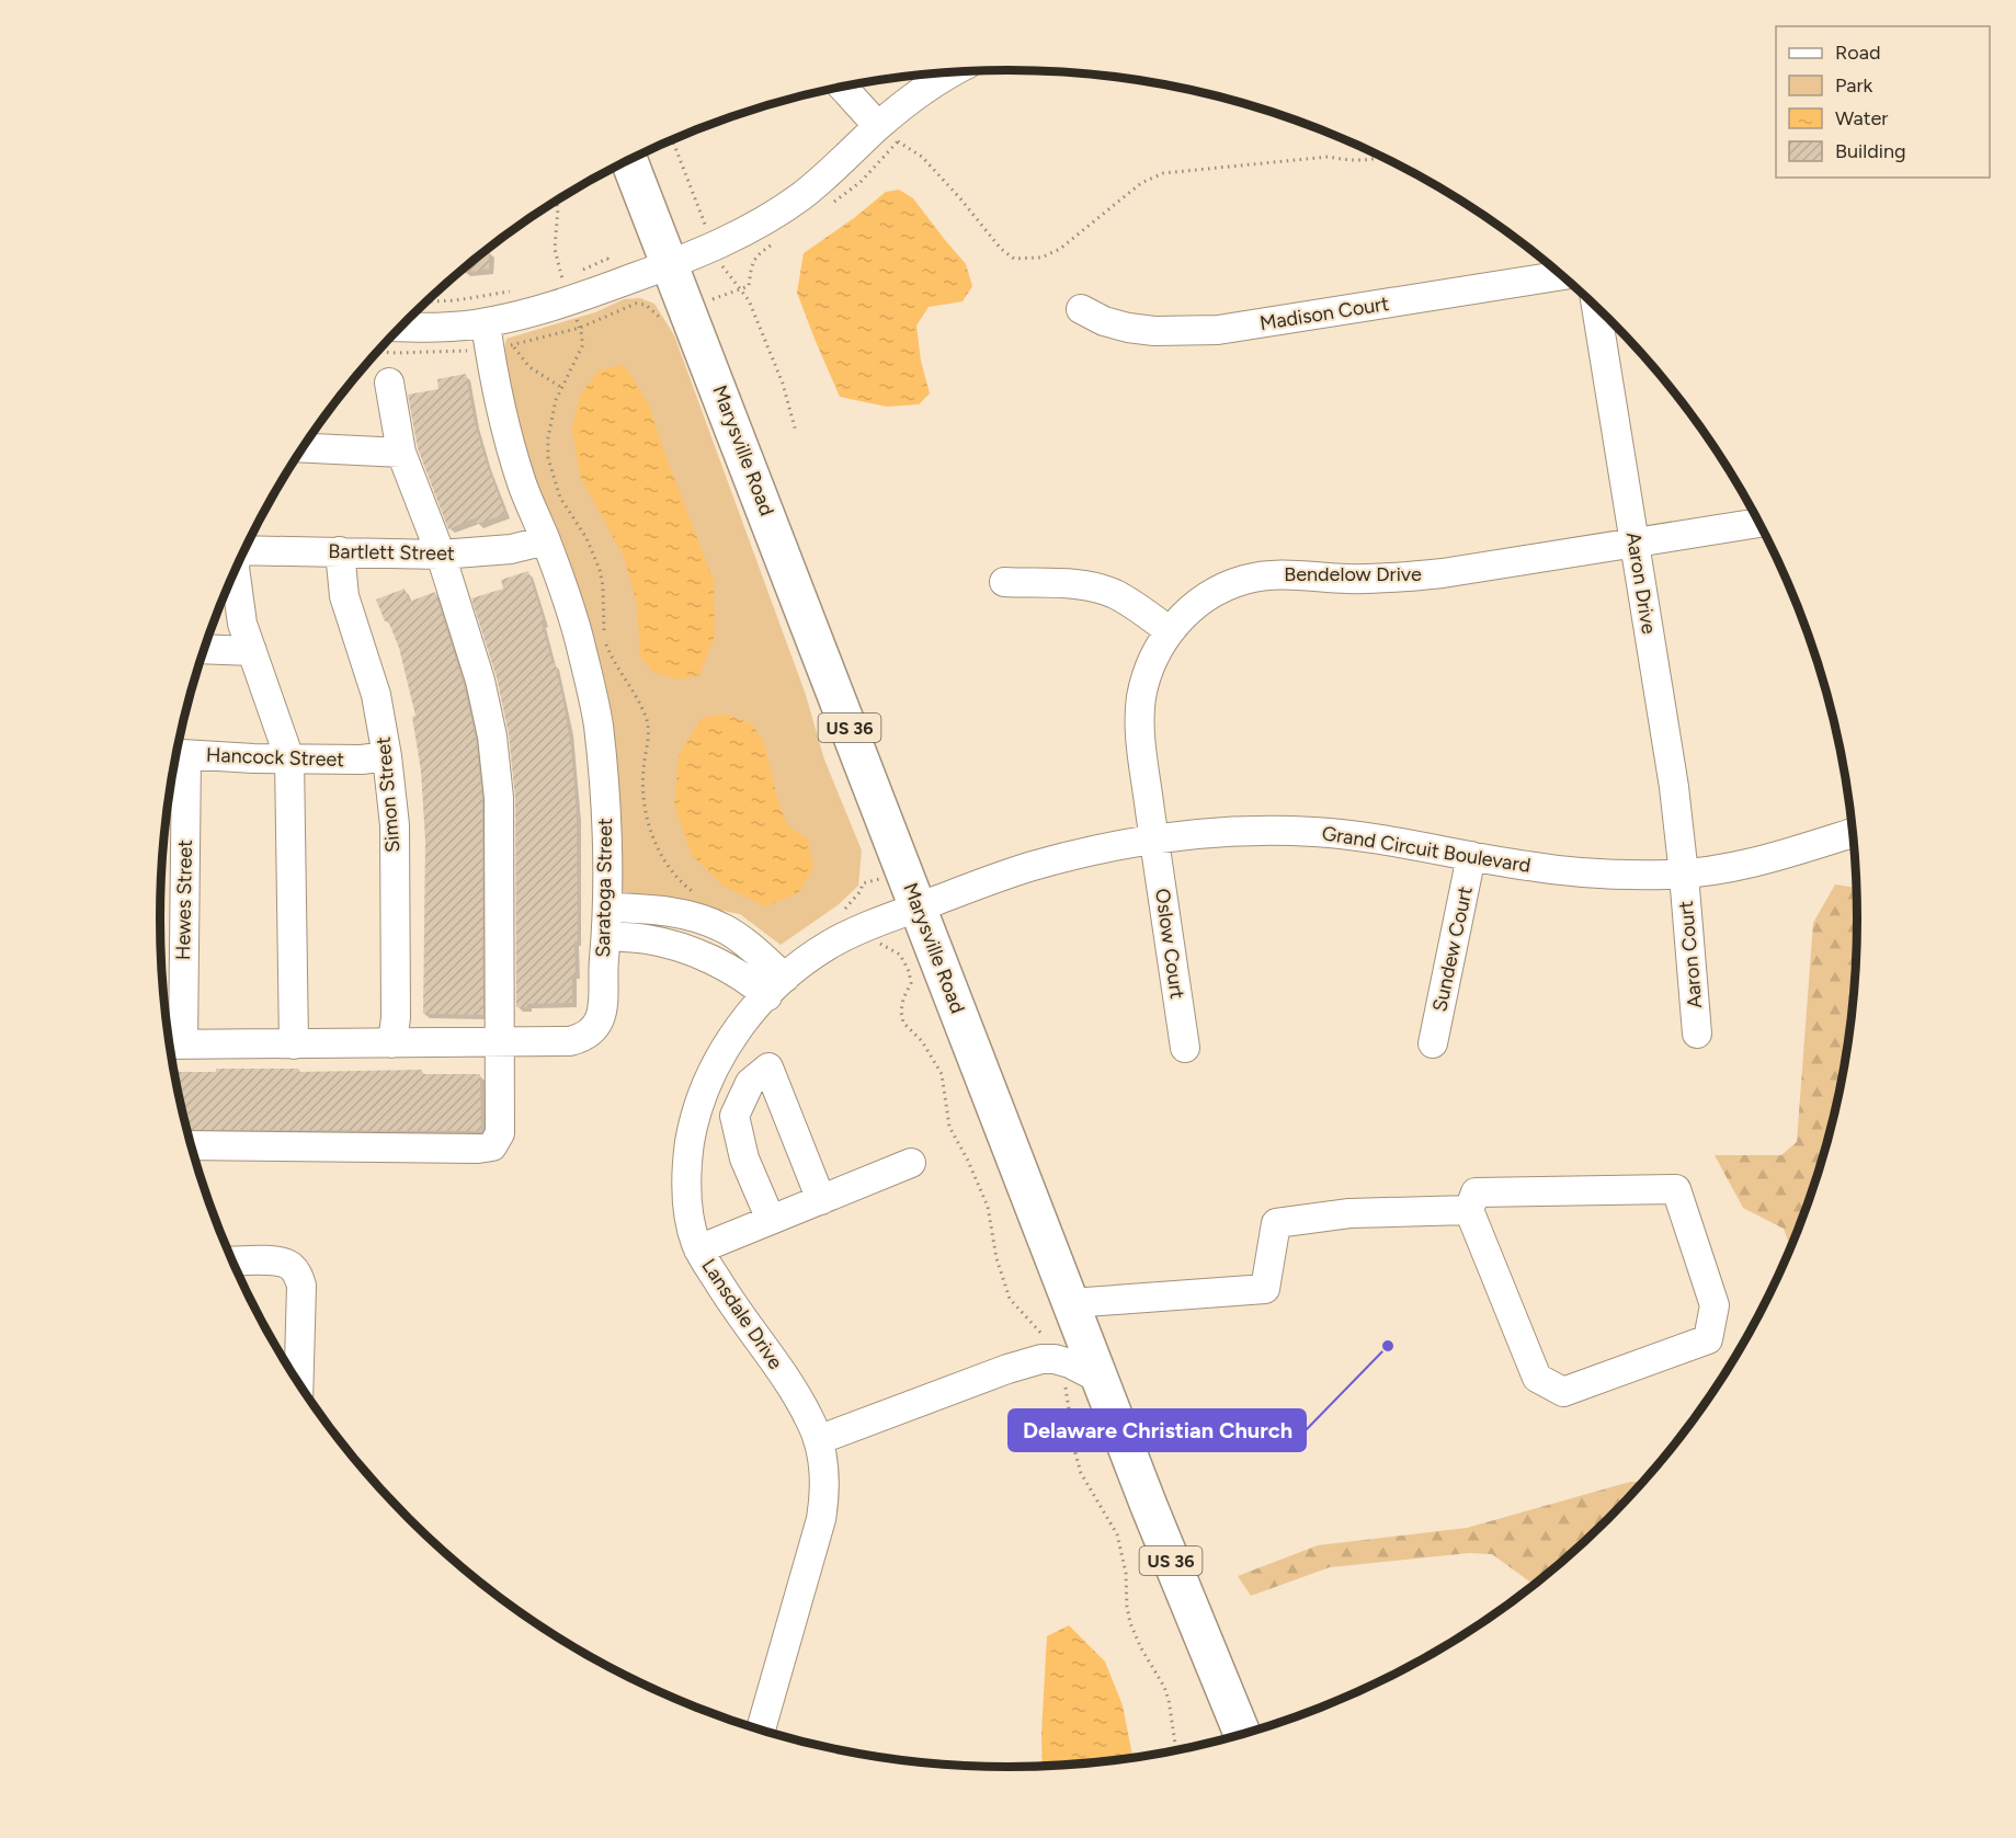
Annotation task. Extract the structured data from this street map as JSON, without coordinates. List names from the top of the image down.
{
  "streets": {
    "highway": ["Marysville Road", "US 36"],
    "street": [
      "Madison Court",
      "Bartlett Street",
      "Bendelow Drive",
      "Aaron Drive",
      "Hancock Street",
      "Simon Street",
      "Grand Circuit Boulevard",
      "Saratoga Street",
      "Hewes Street",
      "Oslow Court",
      "Sundew Court",
      "Aaron Court",
      "Lansdale Drive"
    ]
  },
  "crossings": [
    ["Marysville Road", "Grand Circuit Boulevard"],
    ["Marysville Road", "Lansdale Drive"],
    ["Bartlett Street", "Simon Street"],
    ["Bartlett Street", "Saratoga Street"],
    ["Bendelow Drive", "Aaron Drive"],
    ["Bendelow Drive", "Grand Circuit Boulevard"],
    ["Bendelow Drive", "Oslow Court"],
    ["Aaron Drive", "Grand Circuit Boulevard"],
    ["Aaron Drive", "Aaron Court"],
    ["Hancock Street", "Simon Street"],
    ["Hancock Street", "Hewes Street"],
    ["Simon Street", "Saratoga Street"],
    ["Grand Circuit Boulevard", "Oslow Court"],
    ["Grand Circuit Boulevard", "Sundew Court"],
    ["Grand Circuit Boulevard", "Aaron Court"],
    ["Grand Circuit Boulevard", "Lansdale Drive"],
    ["Saratoga Street", "Hewes Street"]
  ],
  "places": ["Delaware Christian Church"],
  "legend": [
    "Road",
    "Park",
    "Water",
    "Building"
  ]
}
